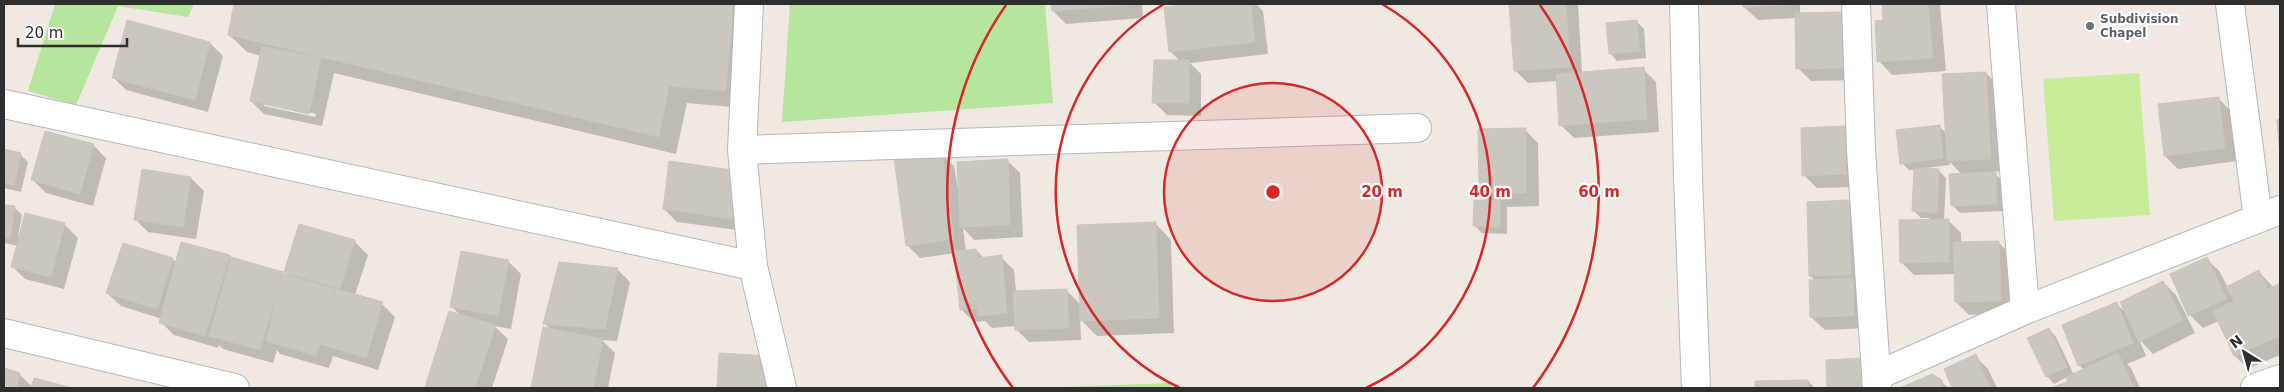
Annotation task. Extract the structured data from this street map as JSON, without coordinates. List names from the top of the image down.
{
  "places": ["Subdivision Chapel"],
  "scale_bar": "20 m",
  "north": "top left",
  "rings": ["20 m", "40 m", "60 m"]
}
